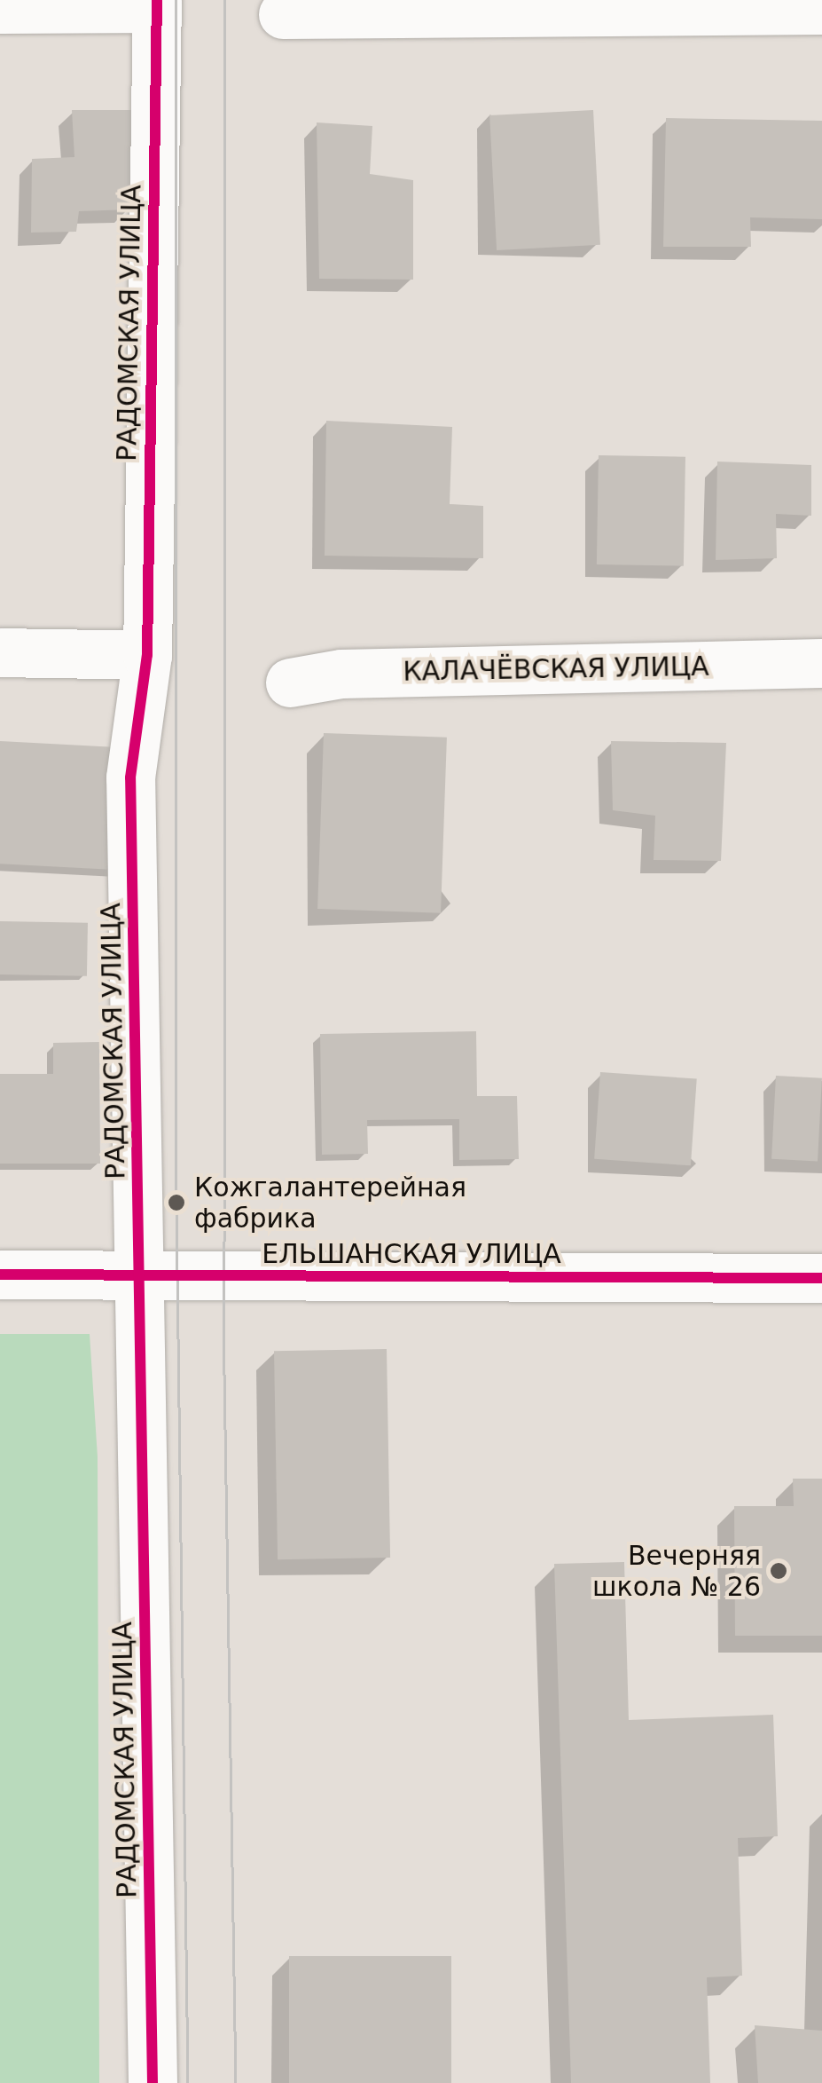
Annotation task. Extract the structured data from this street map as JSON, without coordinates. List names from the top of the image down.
{
  "streets": {
    "street": ["РАДОМСКАЯ УЛИЦА", "КАЛАЧЁВСКАЯ УЛИЦА", "ЕЛЬШАНСКАЯ УЛИЦА"]
  },
  "crossings": [
    ["РАДОМСКАЯ УЛИЦА", "ЕЛЬШАНСКАЯ УЛИЦА"]
  ],
  "places": ["Кожгалантерейная фабрика", "Вечерняя школа № 26"]
}
